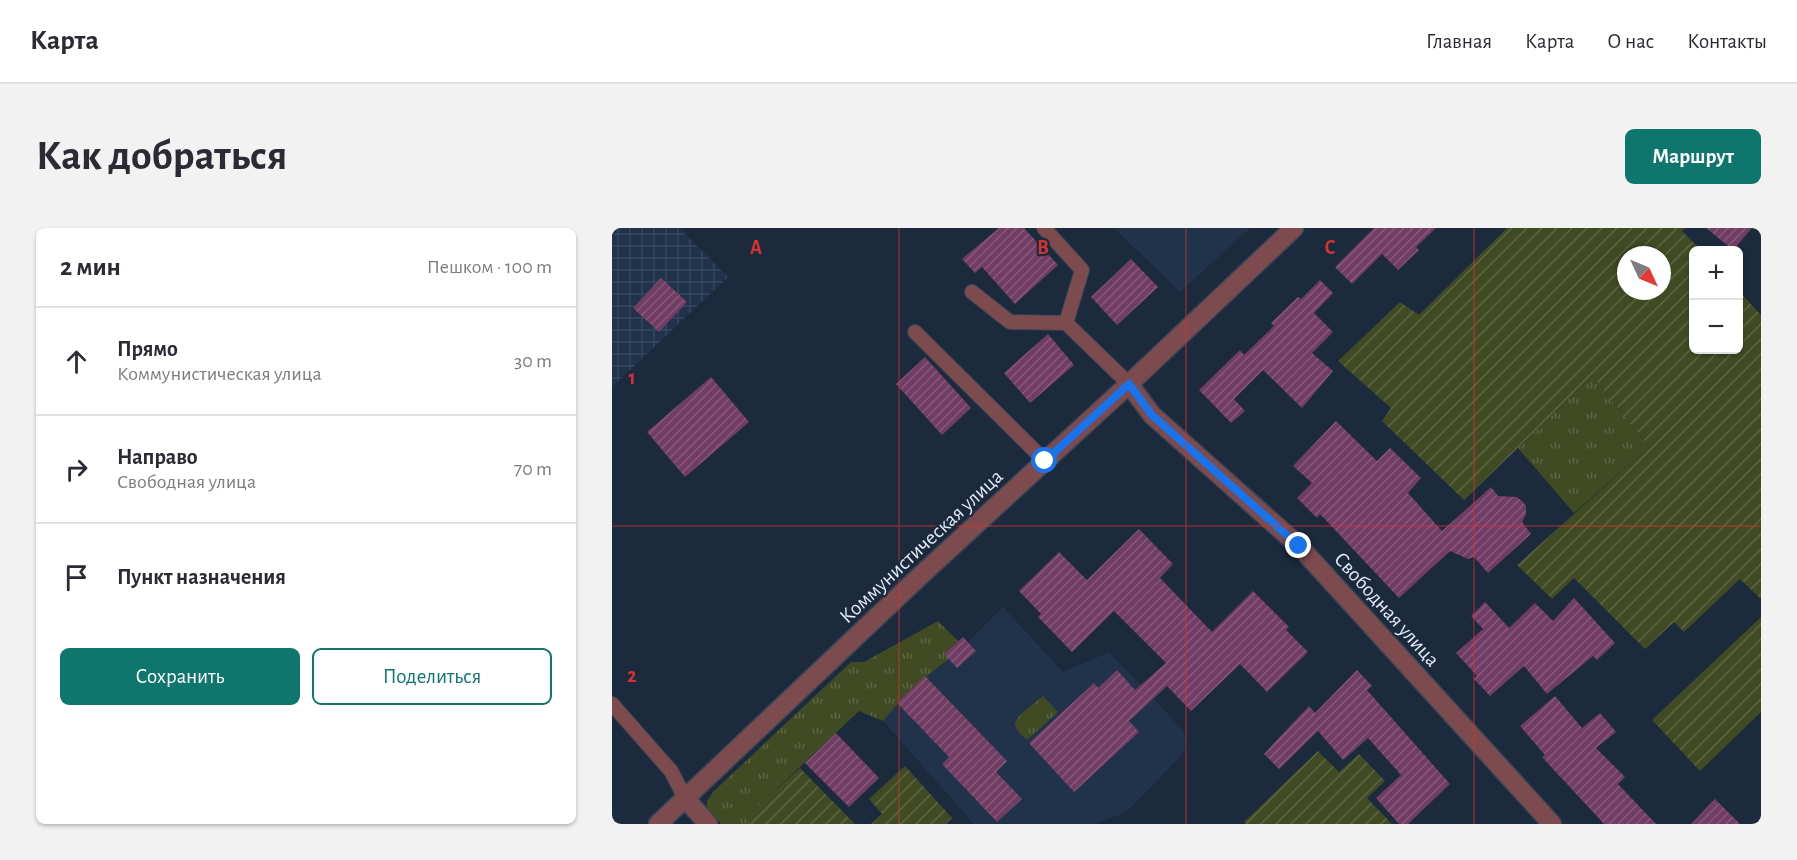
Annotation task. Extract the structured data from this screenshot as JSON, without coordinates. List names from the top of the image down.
{
  "streets": {
    "street": ["Коммунистическая улица", "Свободная улица"]
  },
  "crossings": [
    ["Коммунистическая улица", "Свободная улица"]
  ],
  "north": "bottom right",
  "page": {
    "header": "Карта",
    "nav": [
      "Главная",
      "Карта",
      "О нас",
      "Контакты"
    ],
    "buttons": [
      "Маршрут",
      ["Сохранить", "Поделиться"]
    ],
    "title": "Как добраться",
    "heading": ["2 мин", "Пешком · 100 m"],
    "map_buttons": ["+", "−"],
    "list": [
      ["Прямо", "Коммунистическая улица", "30 m"],
      ["Направо", "Свободная улица", "70 m"],
      "Пункт назначения"
    ]
  },
  "grid": {
    "columns": ["A", "B", "C"],
    "rows": ["1", "2"]
  }
}
